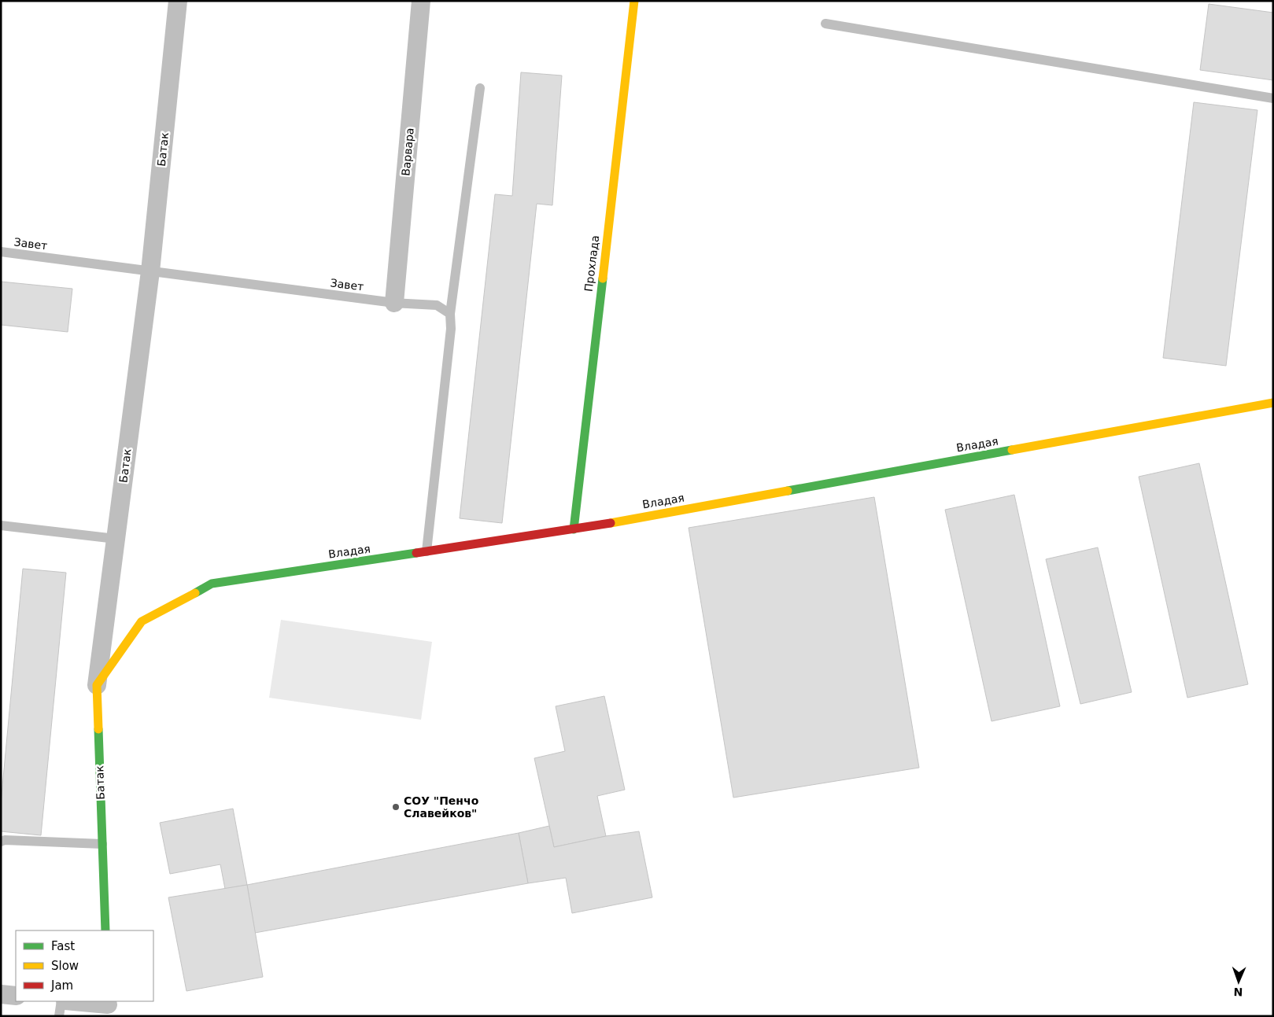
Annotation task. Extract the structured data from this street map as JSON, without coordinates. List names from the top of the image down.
{
  "streets": {
    "street": [
      "Батак",
      "Варвара",
      "Прохлада",
      "Владая"
    ],
    "lane": ["Завет"]
  },
  "crossings": [
    ["Батак", "Завет"],
    ["Батак", "Владая"],
    ["Варвара", "Завет"],
    ["Прохлада", "Владая"]
  ],
  "places": ["СОУ \"Пенчо Славейков\""],
  "legend": ["Fast", "Slow", "Jam"],
  "north": "bottom"
}
